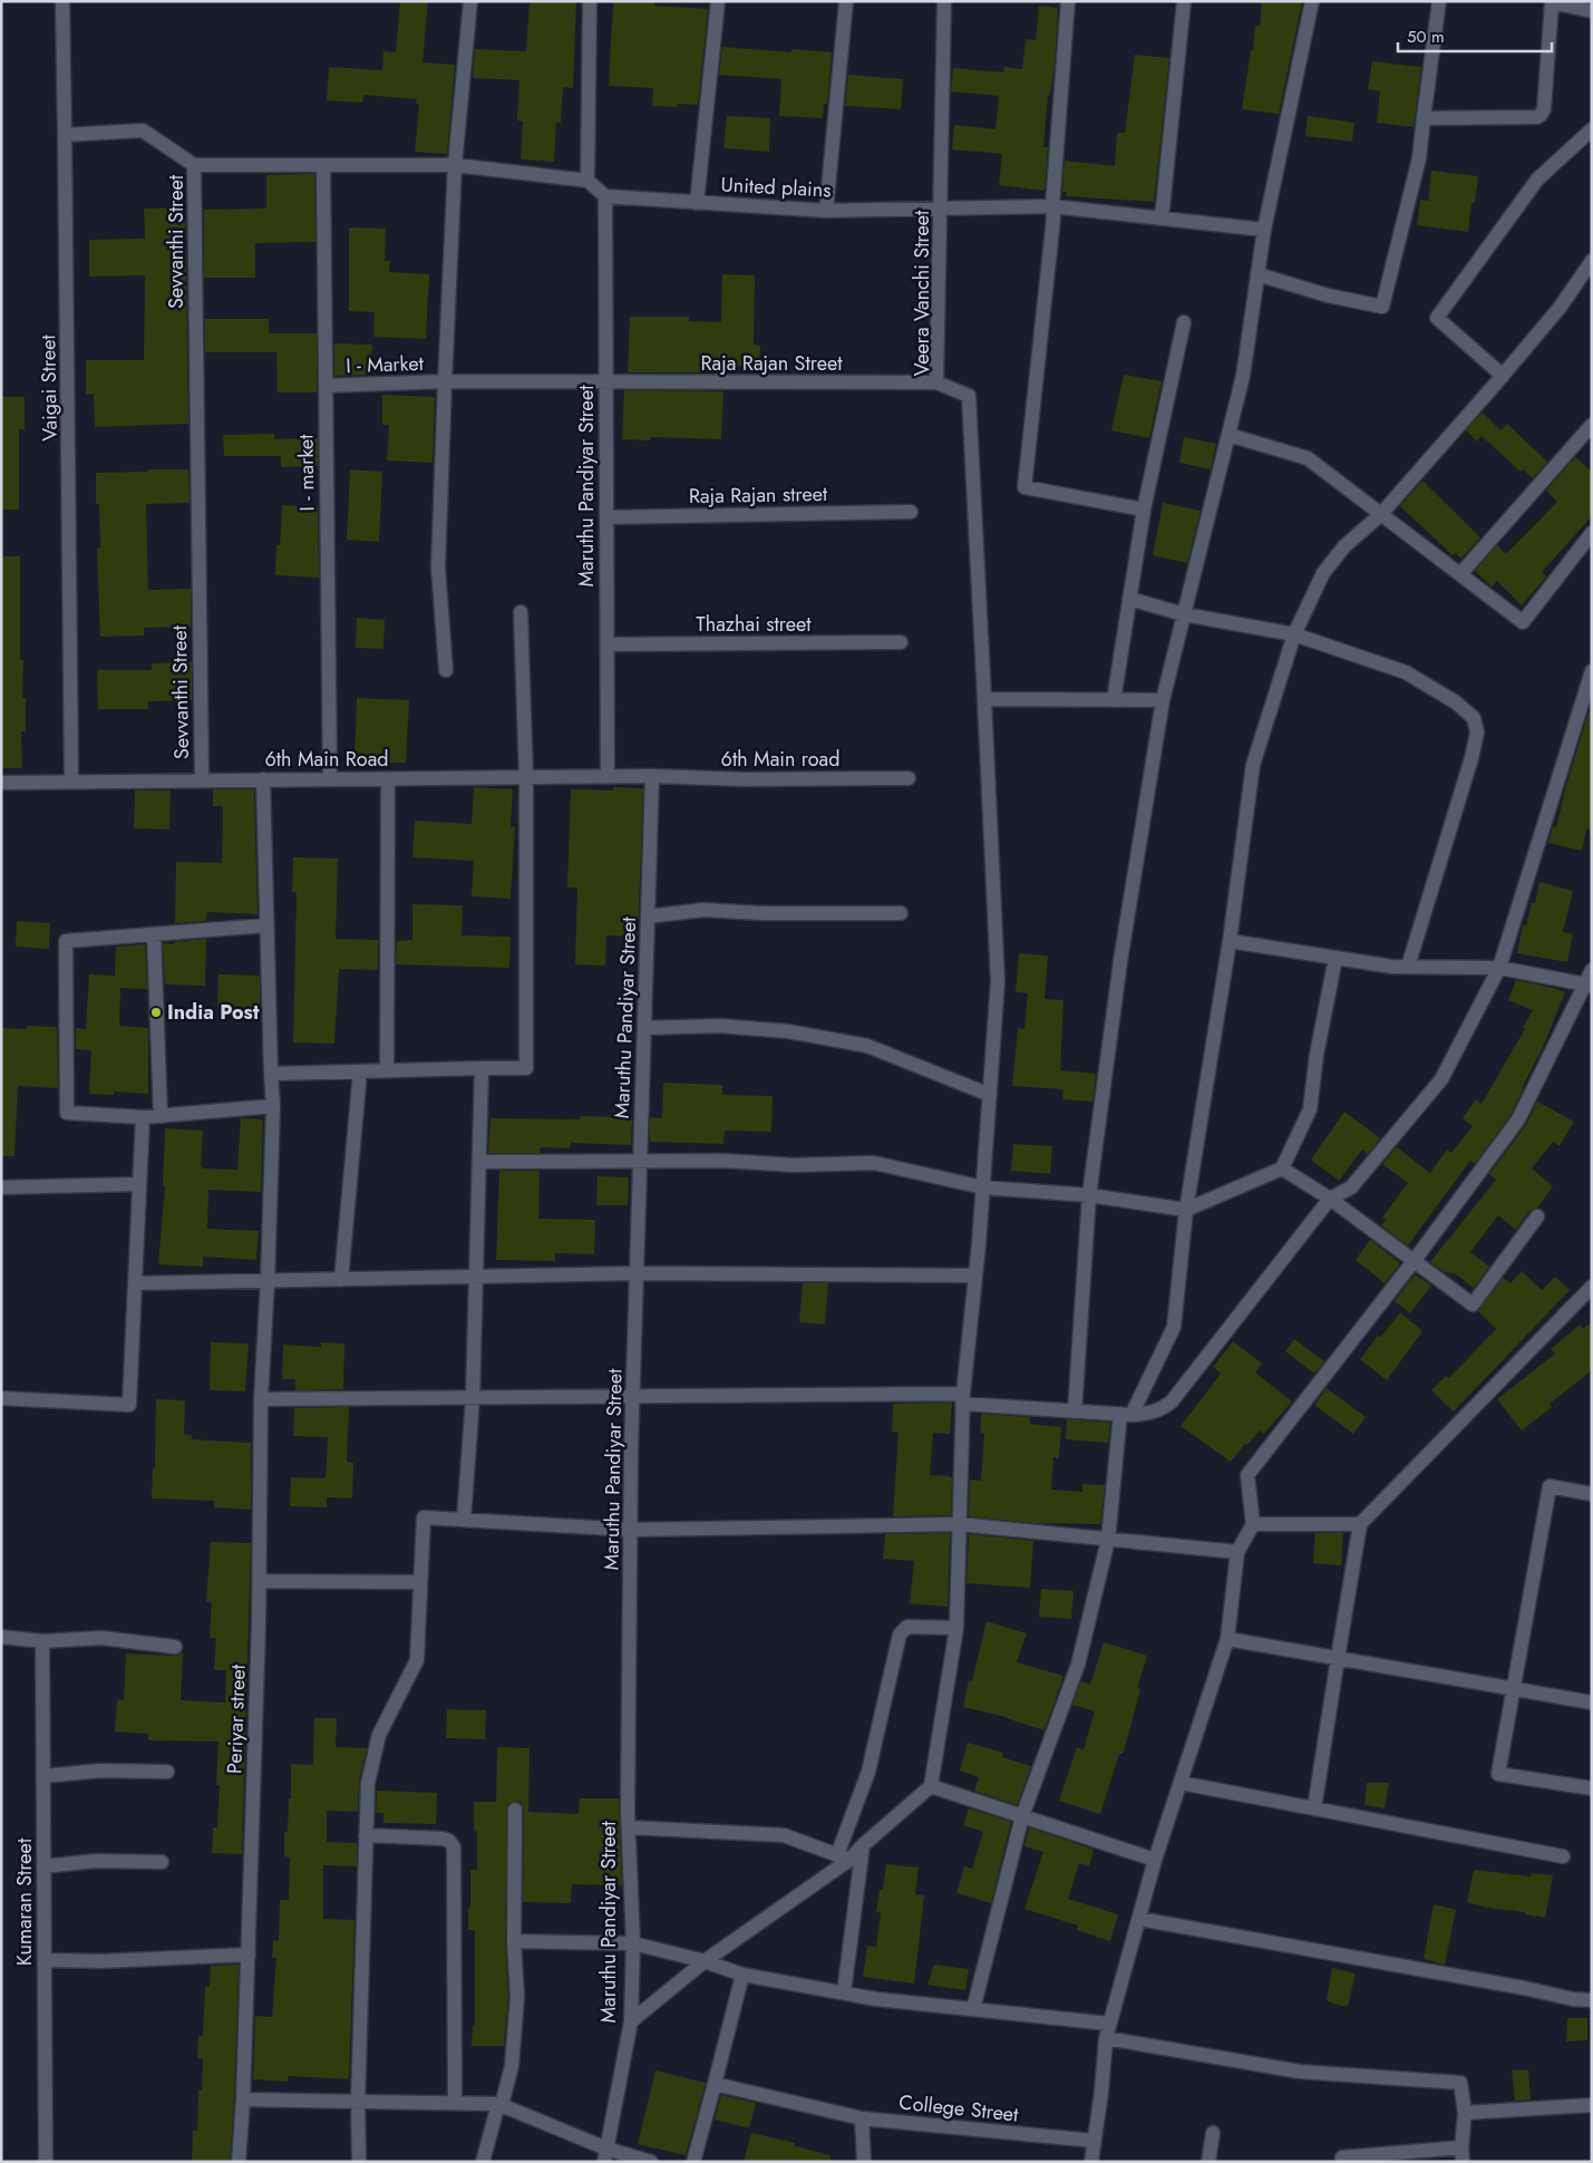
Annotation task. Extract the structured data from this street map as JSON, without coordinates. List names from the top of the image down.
{
  "streets": {
    "street": [
      "United plains",
      "Sevvanthi Street",
      "Veera Vanchi Street",
      "Raja Rajan Street",
      "I - Market",
      "Vaigai Street",
      "I - market",
      "Maruthu Pandiyar Street",
      "Raja Rajan street",
      "Thazhai street",
      "6th Main Road",
      "6th Main road",
      "Periyar street",
      "Kumaran Street",
      "College Street"
    ]
  },
  "crossings": [
    ["United plains", "Veera Vanchi Street"],
    ["United plains", "Maruthu Pandiyar Street"],
    ["Sevvanthi Street", "I - market"],
    ["Sevvanthi Street", "6th Main Road"],
    ["Veera Vanchi Street", "Raja Rajan Street"],
    ["Raja Rajan Street", "I - Market"],
    ["Raja Rajan Street", "Maruthu Pandiyar Street"],
    ["I - Market", "I - market"],
    ["I - Market", "Maruthu Pandiyar Street"],
    ["Vaigai Street", "6th Main Road"],
    ["I - market", "6th Main Road"],
    ["Maruthu Pandiyar Street", "Raja Rajan street"],
    ["Maruthu Pandiyar Street", "Thazhai street"],
    ["Maruthu Pandiyar Street", "6th Main Road"],
    ["Maruthu Pandiyar Street", "6th Main road"],
    ["6th Main Road", "6th Main road"],
    ["6th Main Road", "Periyar street"]
  ],
  "places": ["India Post"],
  "scale_bar": "50 m"
}
